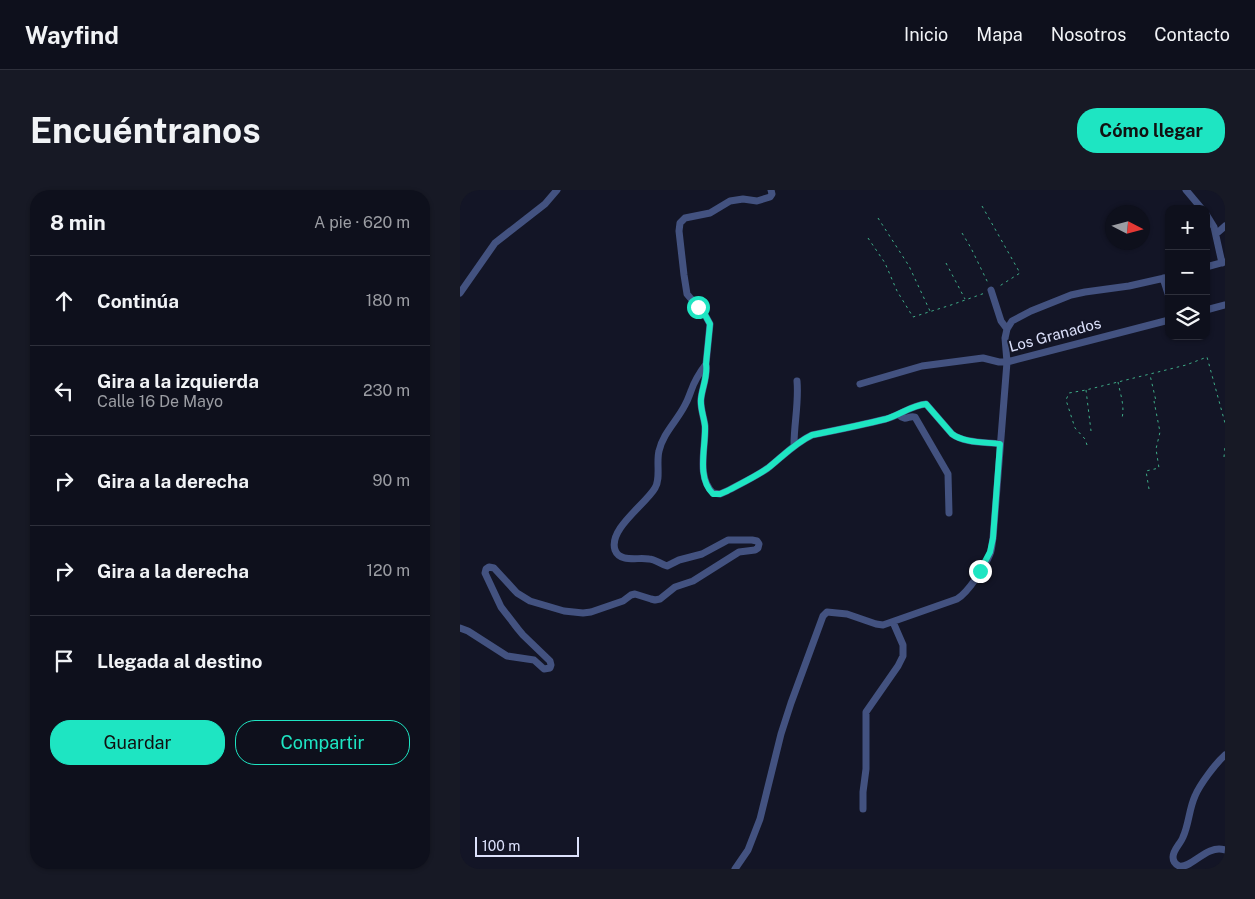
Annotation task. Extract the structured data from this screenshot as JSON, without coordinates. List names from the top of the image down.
{
  "streets": {
    "street": ["Los Granados"]
  },
  "scale_bar": "100 m",
  "north": "right",
  "page": {
    "header": "Wayfind",
    "nav": [
      "Inicio",
      "Mapa",
      "Nosotros",
      "Contacto"
    ],
    "buttons": [
      "Cómo llegar",
      ["Guardar", "Compartir"]
    ],
    "title": "Encuéntranos",
    "heading": ["8 min", "A pie · 620 m"],
    "map_buttons": ["+", "−"],
    "list": [
      ["Continúa", "180 m"],
      ["Gira a la izquierda", "Calle 16 De Mayo", "230 m"],
      ["Gira a la derecha", "90 m"],
      ["Gira a la derecha", "120 m"],
      "Llegada al destino"
    ],
    "scale": "100 m"
  }
}
